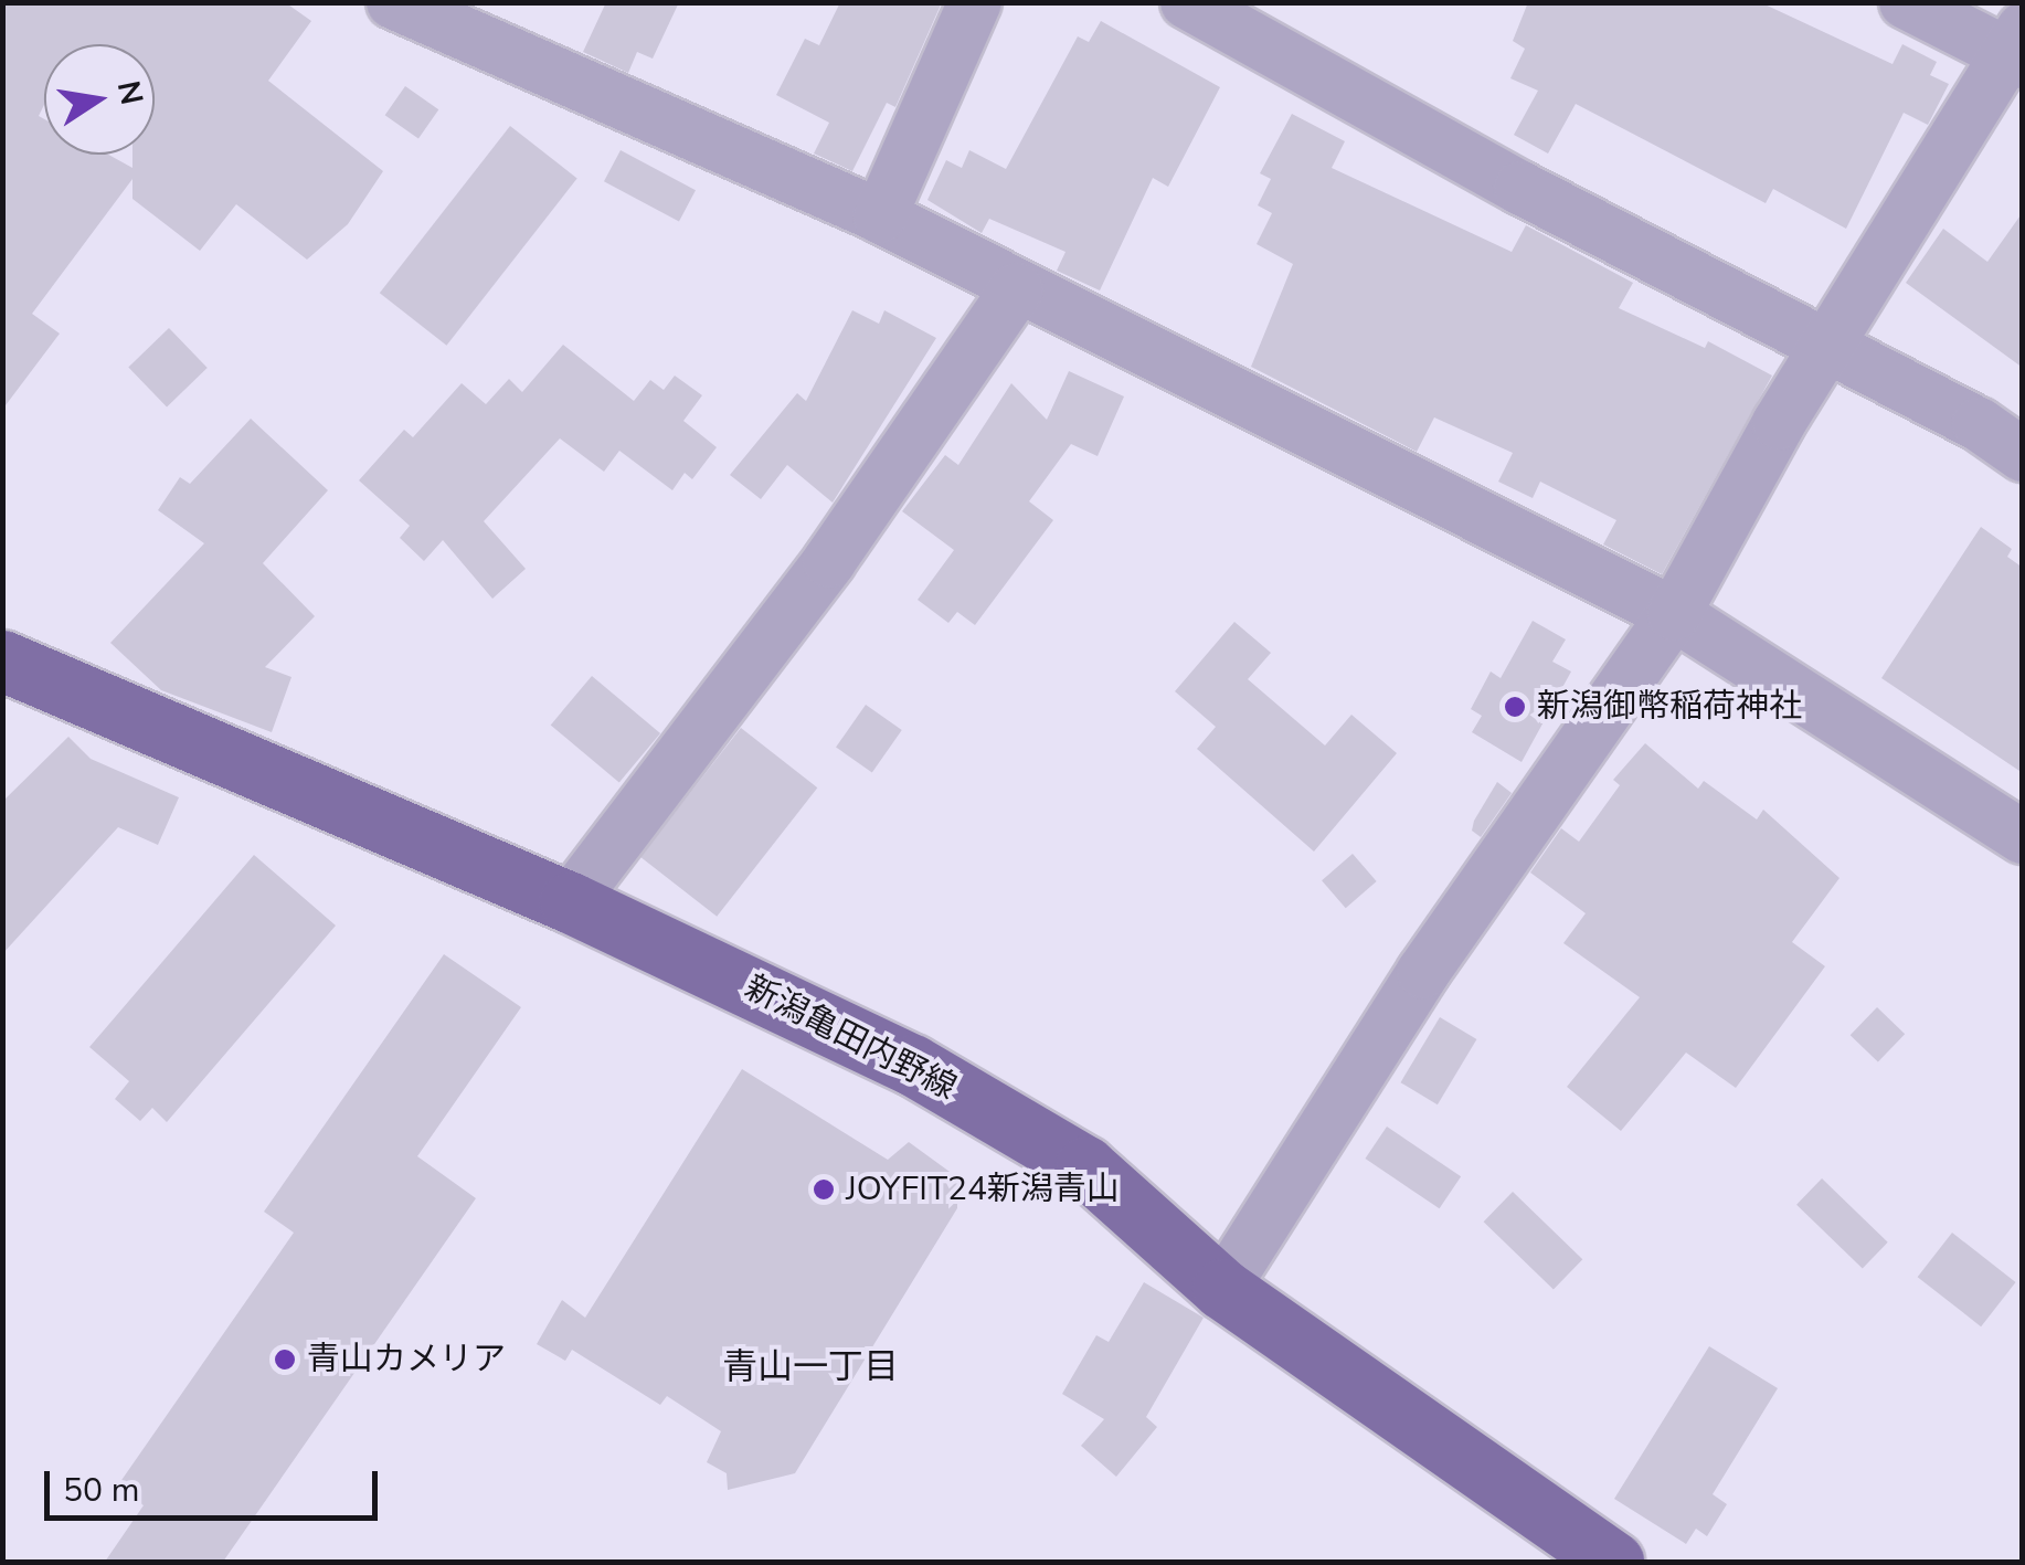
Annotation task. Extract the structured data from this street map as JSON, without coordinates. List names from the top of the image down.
{
  "streets": {
    "main road": ["新潟亀田内野線"]
  },
  "districts": ["青山一丁目"],
  "places": ["新潟御幣稲荷神社", "JOYFIT24新潟青山", "青山カメリア"],
  "scale_bar": "50 m",
  "north": "right"
}
